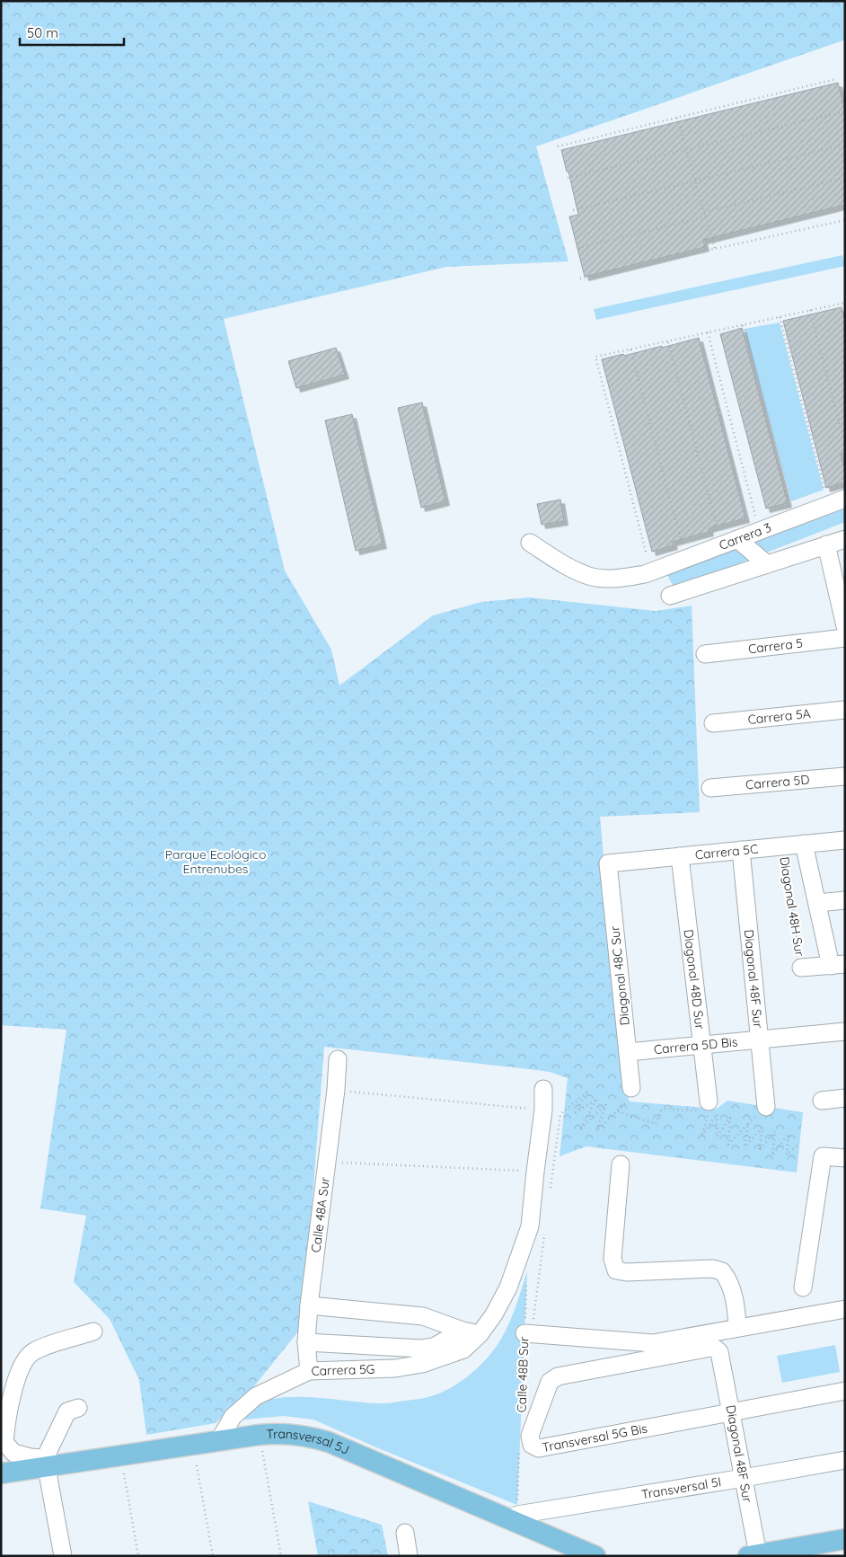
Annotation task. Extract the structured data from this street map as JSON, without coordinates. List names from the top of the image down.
{
  "streets": {
    "main road": ["Transversal 5J"],
    "street": [
      "Carrera 3",
      "Carrera 5",
      "Carrera 5A",
      "Carrera 5D",
      "Carrera 5C",
      "Diagonal 48C Sur",
      "Diagonal 48D Sur",
      "Diagonal 48F Sur",
      "Carrera 5D Bis",
      "Calle 48A Sur",
      "Carrera 5G",
      "Transversal 5G Bis",
      "Transversal 5I"
    ],
    "path": ["Diagonal 48H Sur", "Calle 48B Sur"]
  },
  "crossings": [
    ["Carrera 5C", "Diagonal 48H Sur"],
    ["Carrera 5C", "Diagonal 48C Sur"],
    ["Carrera 5C", "Diagonal 48D Sur"],
    ["Carrera 5C", "Diagonal 48F Sur"],
    ["Diagonal 48C Sur", "Carrera 5D Bis"],
    ["Diagonal 48D Sur", "Carrera 5D Bis"],
    ["Diagonal 48F Sur", "Carrera 5D Bis"],
    ["Diagonal 48F Sur", "Transversal 5G Bis"],
    ["Diagonal 48F Sur", "Transversal 5I"],
    ["Calle 48A Sur", "Carrera 5G"],
    ["Carrera 5G", "Transversal 5J"],
    ["Transversal 5J", "Transversal 5I"]
  ],
  "parks": ["Parque Ecológico Entrenubes"],
  "scale_bar": "50 m"
}
